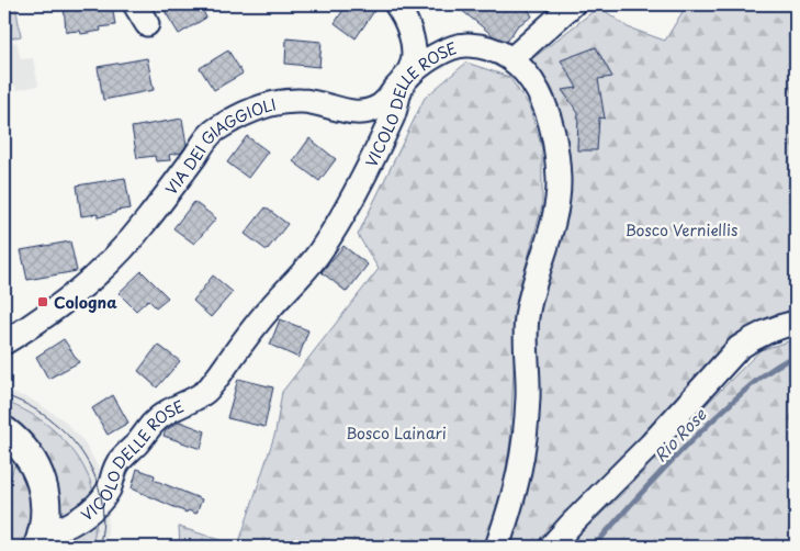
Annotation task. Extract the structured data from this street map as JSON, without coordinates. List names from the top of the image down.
{
  "streets": {
    "street": ["VICOLO DELLE ROSE", "VIA DEI GIAGGIOLI"]
  },
  "crossings": [
    ["VICOLO DELLE ROSE", "VIA DEI GIAGGIOLI"]
  ],
  "water": ["Rio Rose"],
  "parks": ["Bosco Verniellis", "Bosco Lainari"],
  "places": {
    "transit": ["Cologna"]
  }
}
